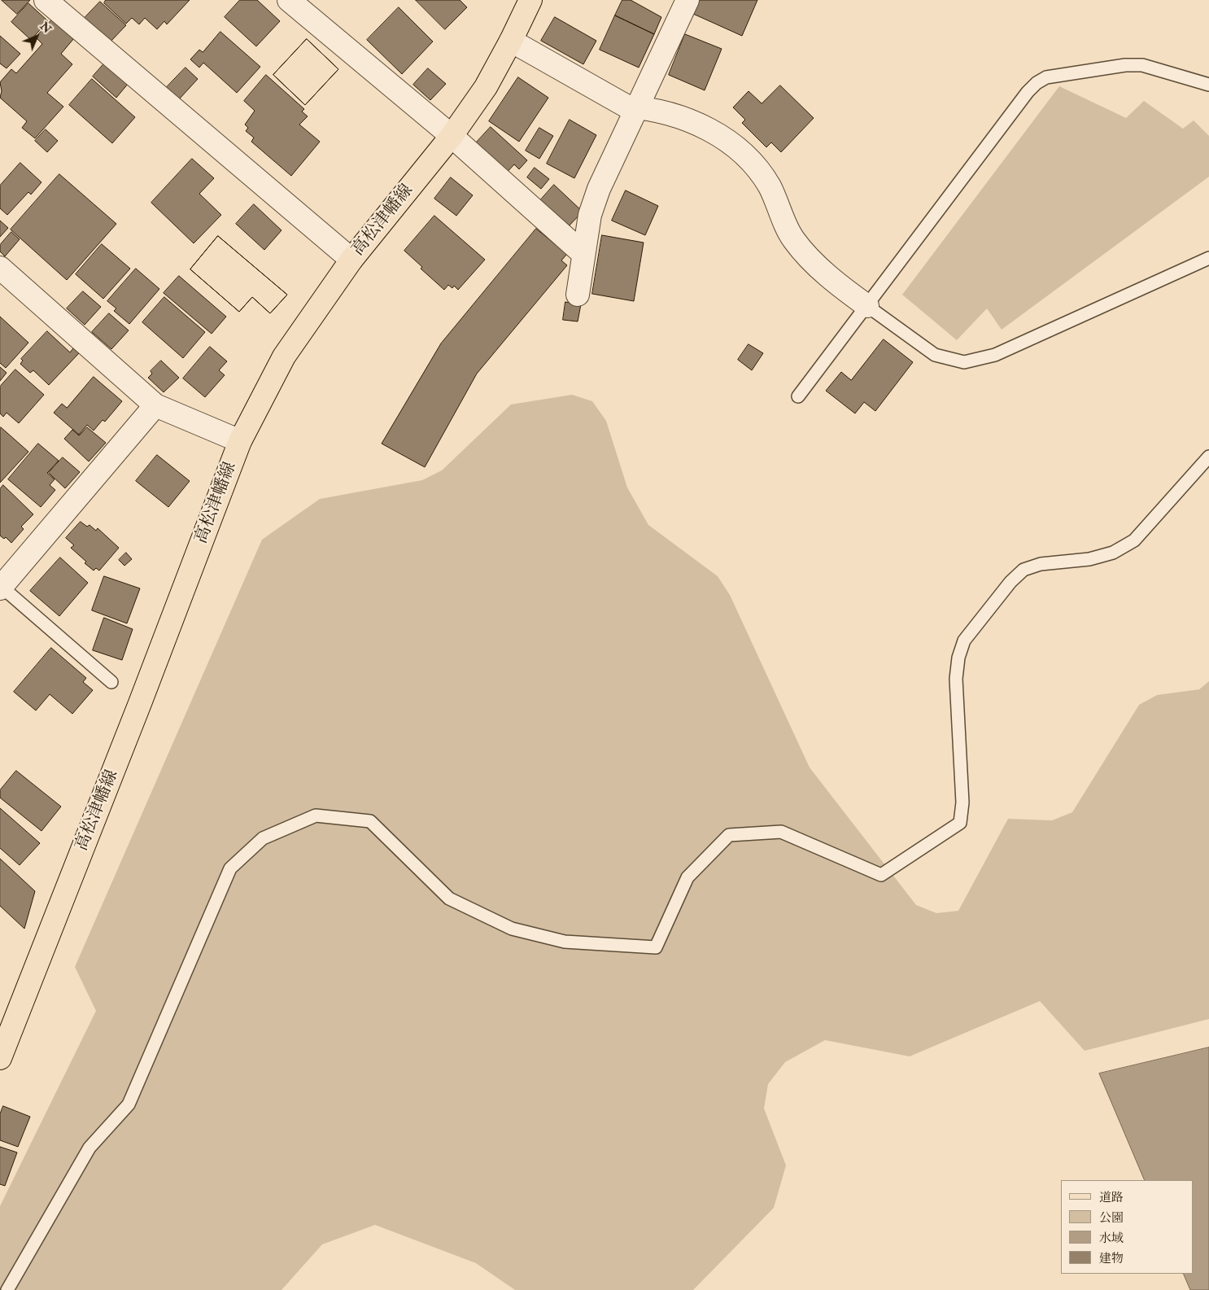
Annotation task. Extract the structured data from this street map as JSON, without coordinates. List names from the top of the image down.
{
  "streets": {
    "main road": ["高松津幡線"]
  },
  "legend": [
    "道路",
    "公園",
    "水域",
    "建物"
  ],
  "north": "top right"
}
